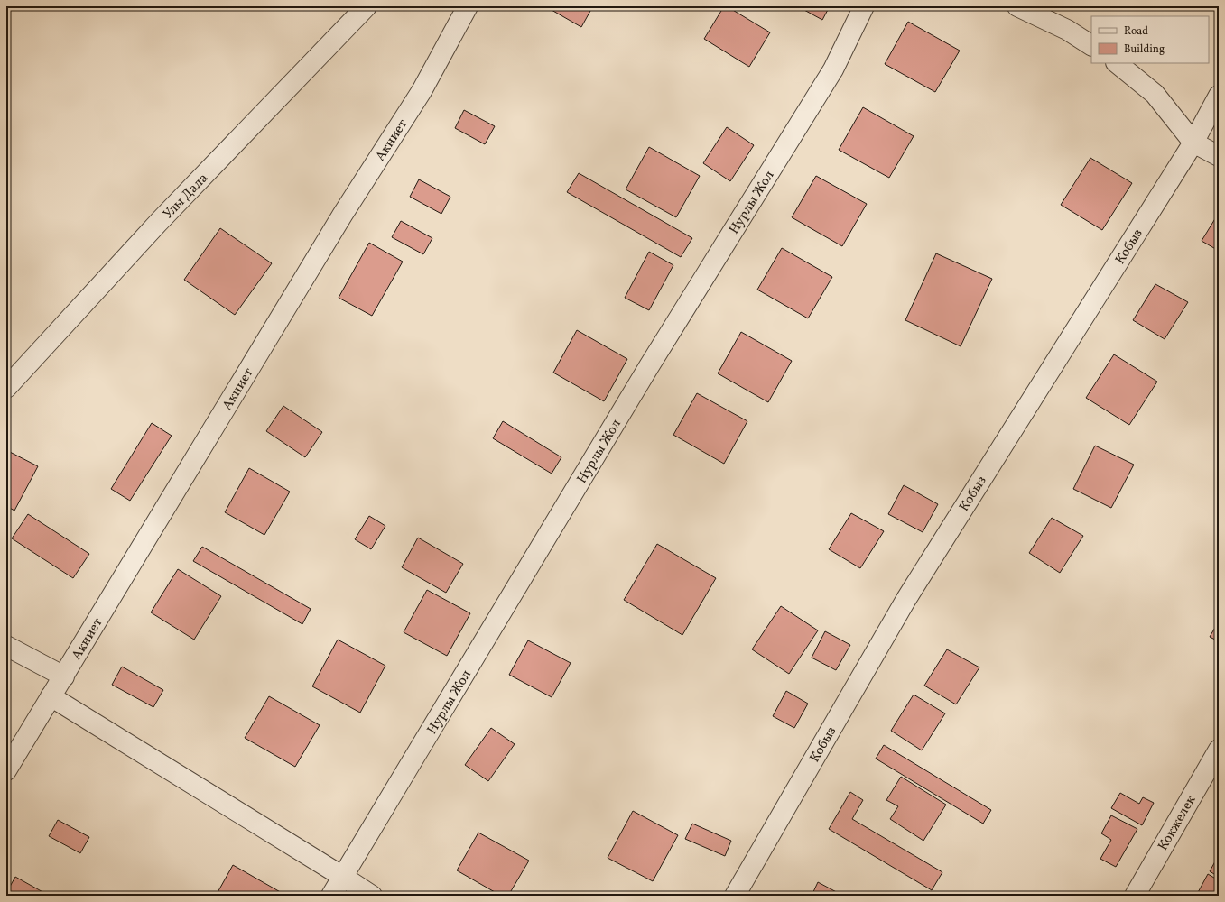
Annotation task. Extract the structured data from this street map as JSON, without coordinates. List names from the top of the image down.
{
  "streets": {
    "street": [
      "Акниет",
      "Улы Дала",
      "Нурлы Жол",
      "Кобыз",
      "Кокжелек"
    ]
  },
  "legend": ["Road", "Building"]
}
